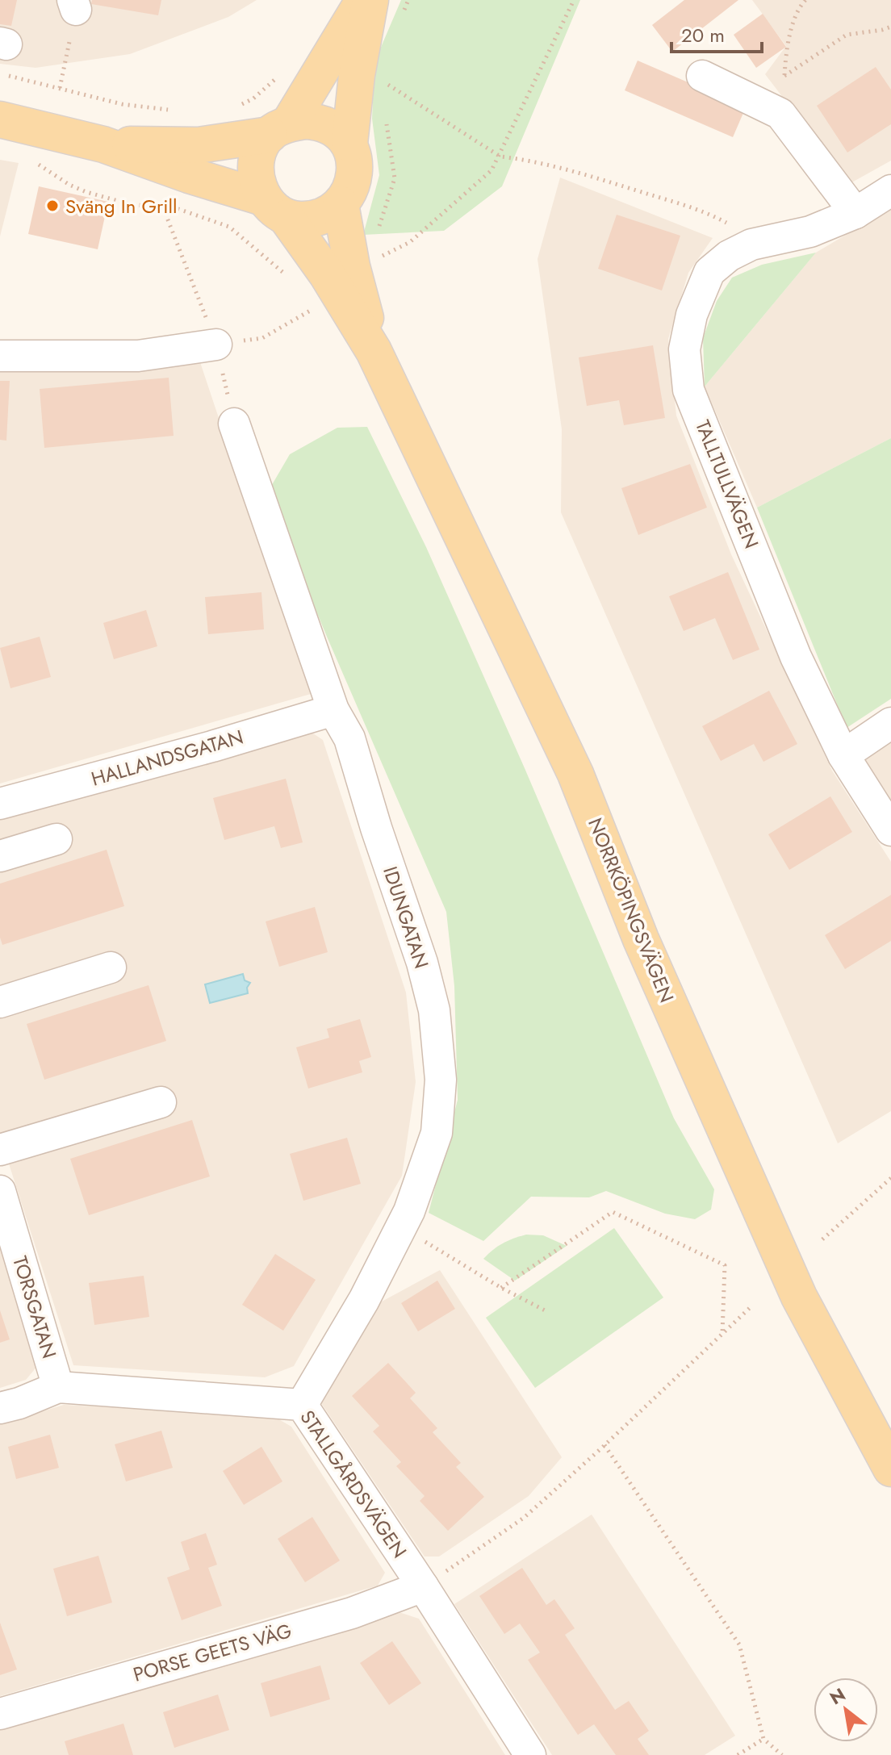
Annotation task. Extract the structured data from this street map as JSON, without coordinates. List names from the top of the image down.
{
  "streets": {
    "main road": ["NORRKÖPINGSVÄGEN"],
    "street": [
      "TALLTULLVÄGEN",
      "HALLANDSGATAN",
      "IDUNGATAN",
      "TORSGATAN",
      "STALLGÅRDSVÄGEN",
      "PORSE GEETS VÄG"
    ]
  },
  "crossings": [
    ["HALLANDSGATAN", "IDUNGATAN"],
    ["IDUNGATAN", "STALLGÅRDSVÄGEN"],
    ["TORSGATAN", "STALLGÅRDSVÄGEN"],
    ["STALLGÅRDSVÄGEN", "PORSE GEETS VÄG"]
  ],
  "places": ["Sväng In Grill"],
  "scale_bar": "20 m",
  "north": "top left"
}
